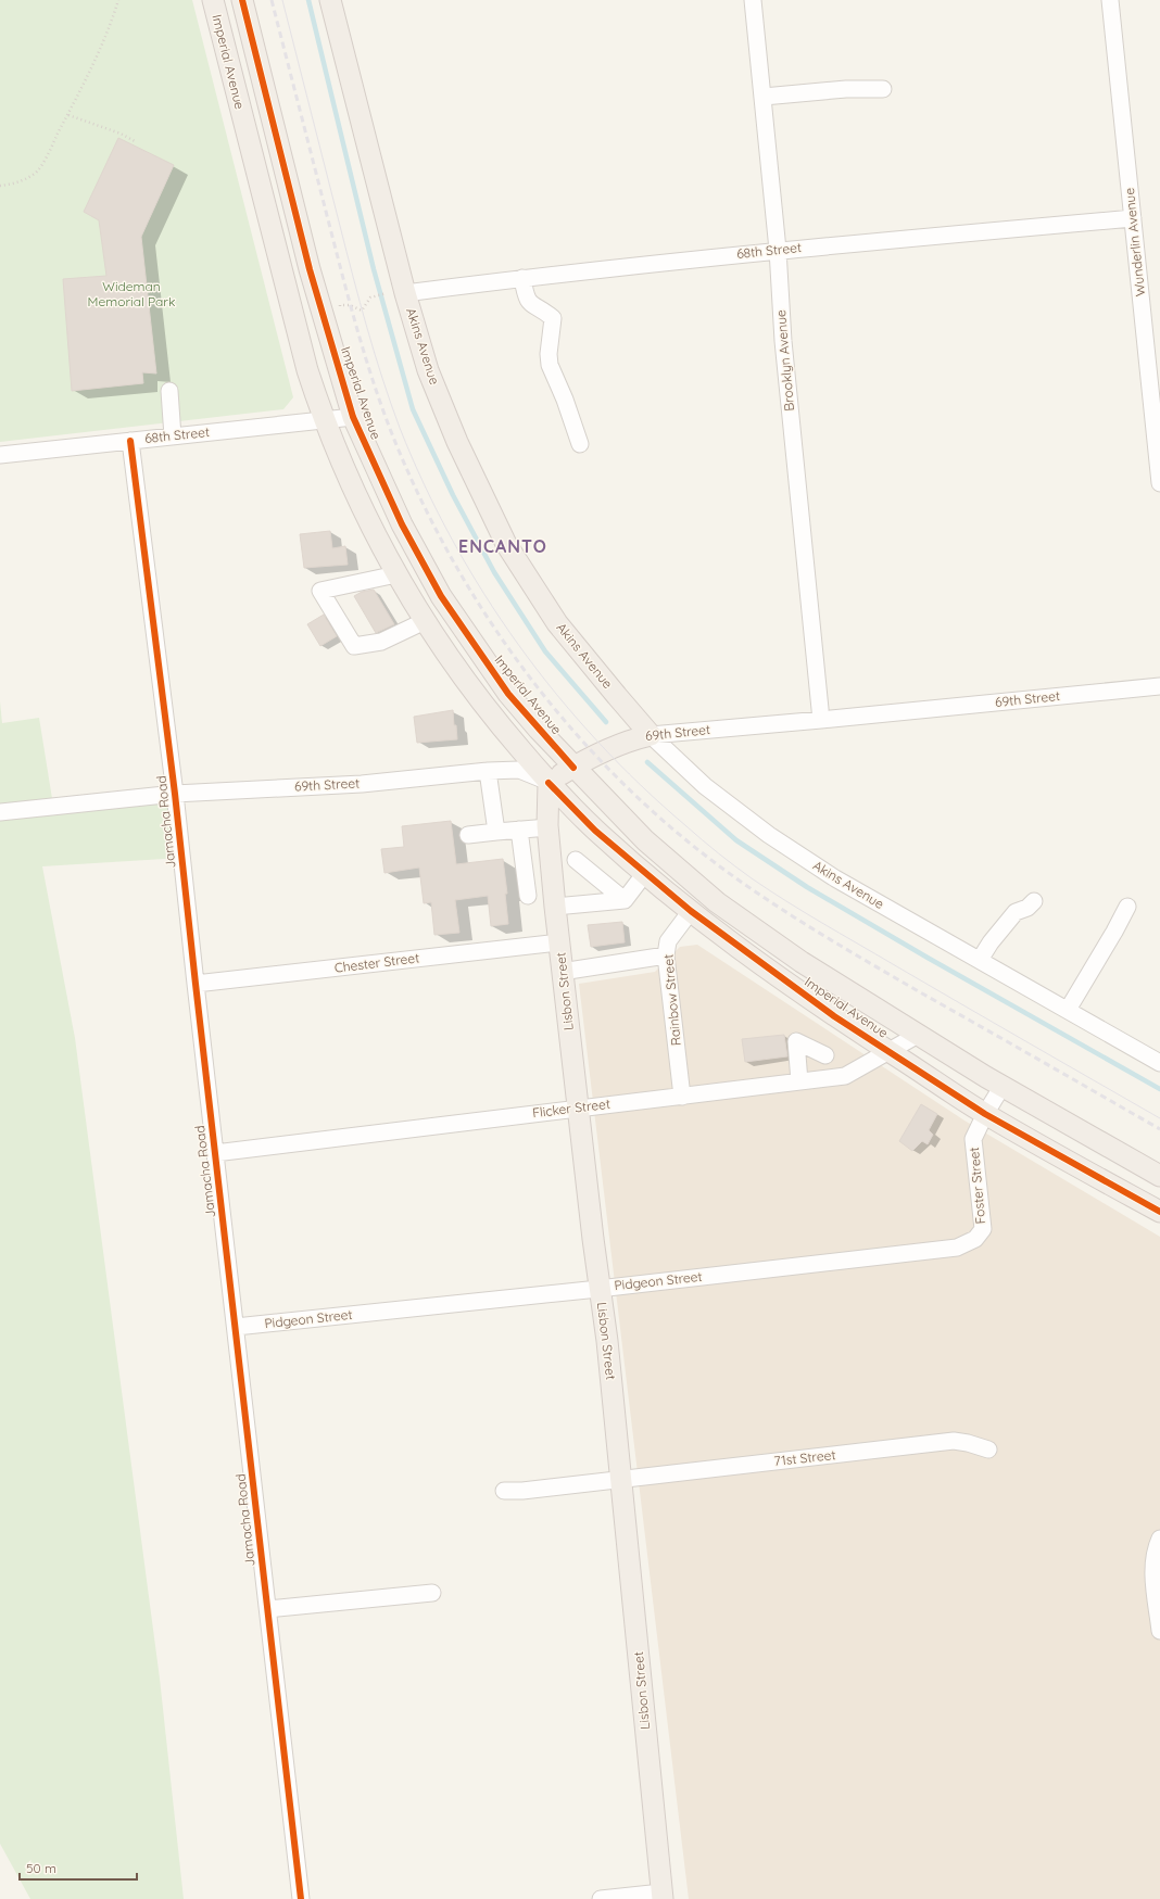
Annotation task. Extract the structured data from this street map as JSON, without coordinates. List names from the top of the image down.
{
  "streets": {
    "main road": [
      "Imperial Avenue",
      "Akins Avenue",
      "69th Street",
      "Lisbon Street"
    ],
    "street": [
      "Wunderlin Avenue",
      "68th Street",
      "Brooklyn Avenue",
      "Jamacha Road",
      "Chester Street",
      "Rainbow Street",
      "Flicker Street",
      "Foster Street",
      "Pidgeon Street",
      "71st Street"
    ]
  },
  "crossings": [
    ["Imperial Avenue", "68th Street"],
    ["Imperial Avenue", "69th Street"],
    ["Imperial Avenue", "Lisbon Street"],
    ["Imperial Avenue", "Rainbow Street"],
    ["Imperial Avenue", "Flicker Street"],
    ["Imperial Avenue", "Foster Street"],
    ["Wunderlin Avenue", "68th Street"],
    ["68th Street", "Akins Avenue"],
    ["68th Street", "Brooklyn Avenue"],
    ["68th Street", "Jamacha Road"],
    ["Akins Avenue", "69th Street"],
    ["Brooklyn Avenue", "69th Street"],
    ["69th Street", "Jamacha Road"],
    ["69th Street", "Lisbon Street"],
    ["Jamacha Road", "Chester Street"],
    ["Jamacha Road", "Flicker Street"],
    ["Jamacha Road", "Pidgeon Street"],
    ["Chester Street", "Lisbon Street"],
    ["Lisbon Street", "Flicker Street"],
    ["Lisbon Street", "Pidgeon Street"],
    ["Lisbon Street", "71st Street"],
    ["Rainbow Street", "Flicker Street"],
    ["Foster Street", "Pidgeon Street"]
  ],
  "districts": ["ENCANTO"],
  "parks": ["Wideman Memorial Park"],
  "scale_bar": "50 m"
}
